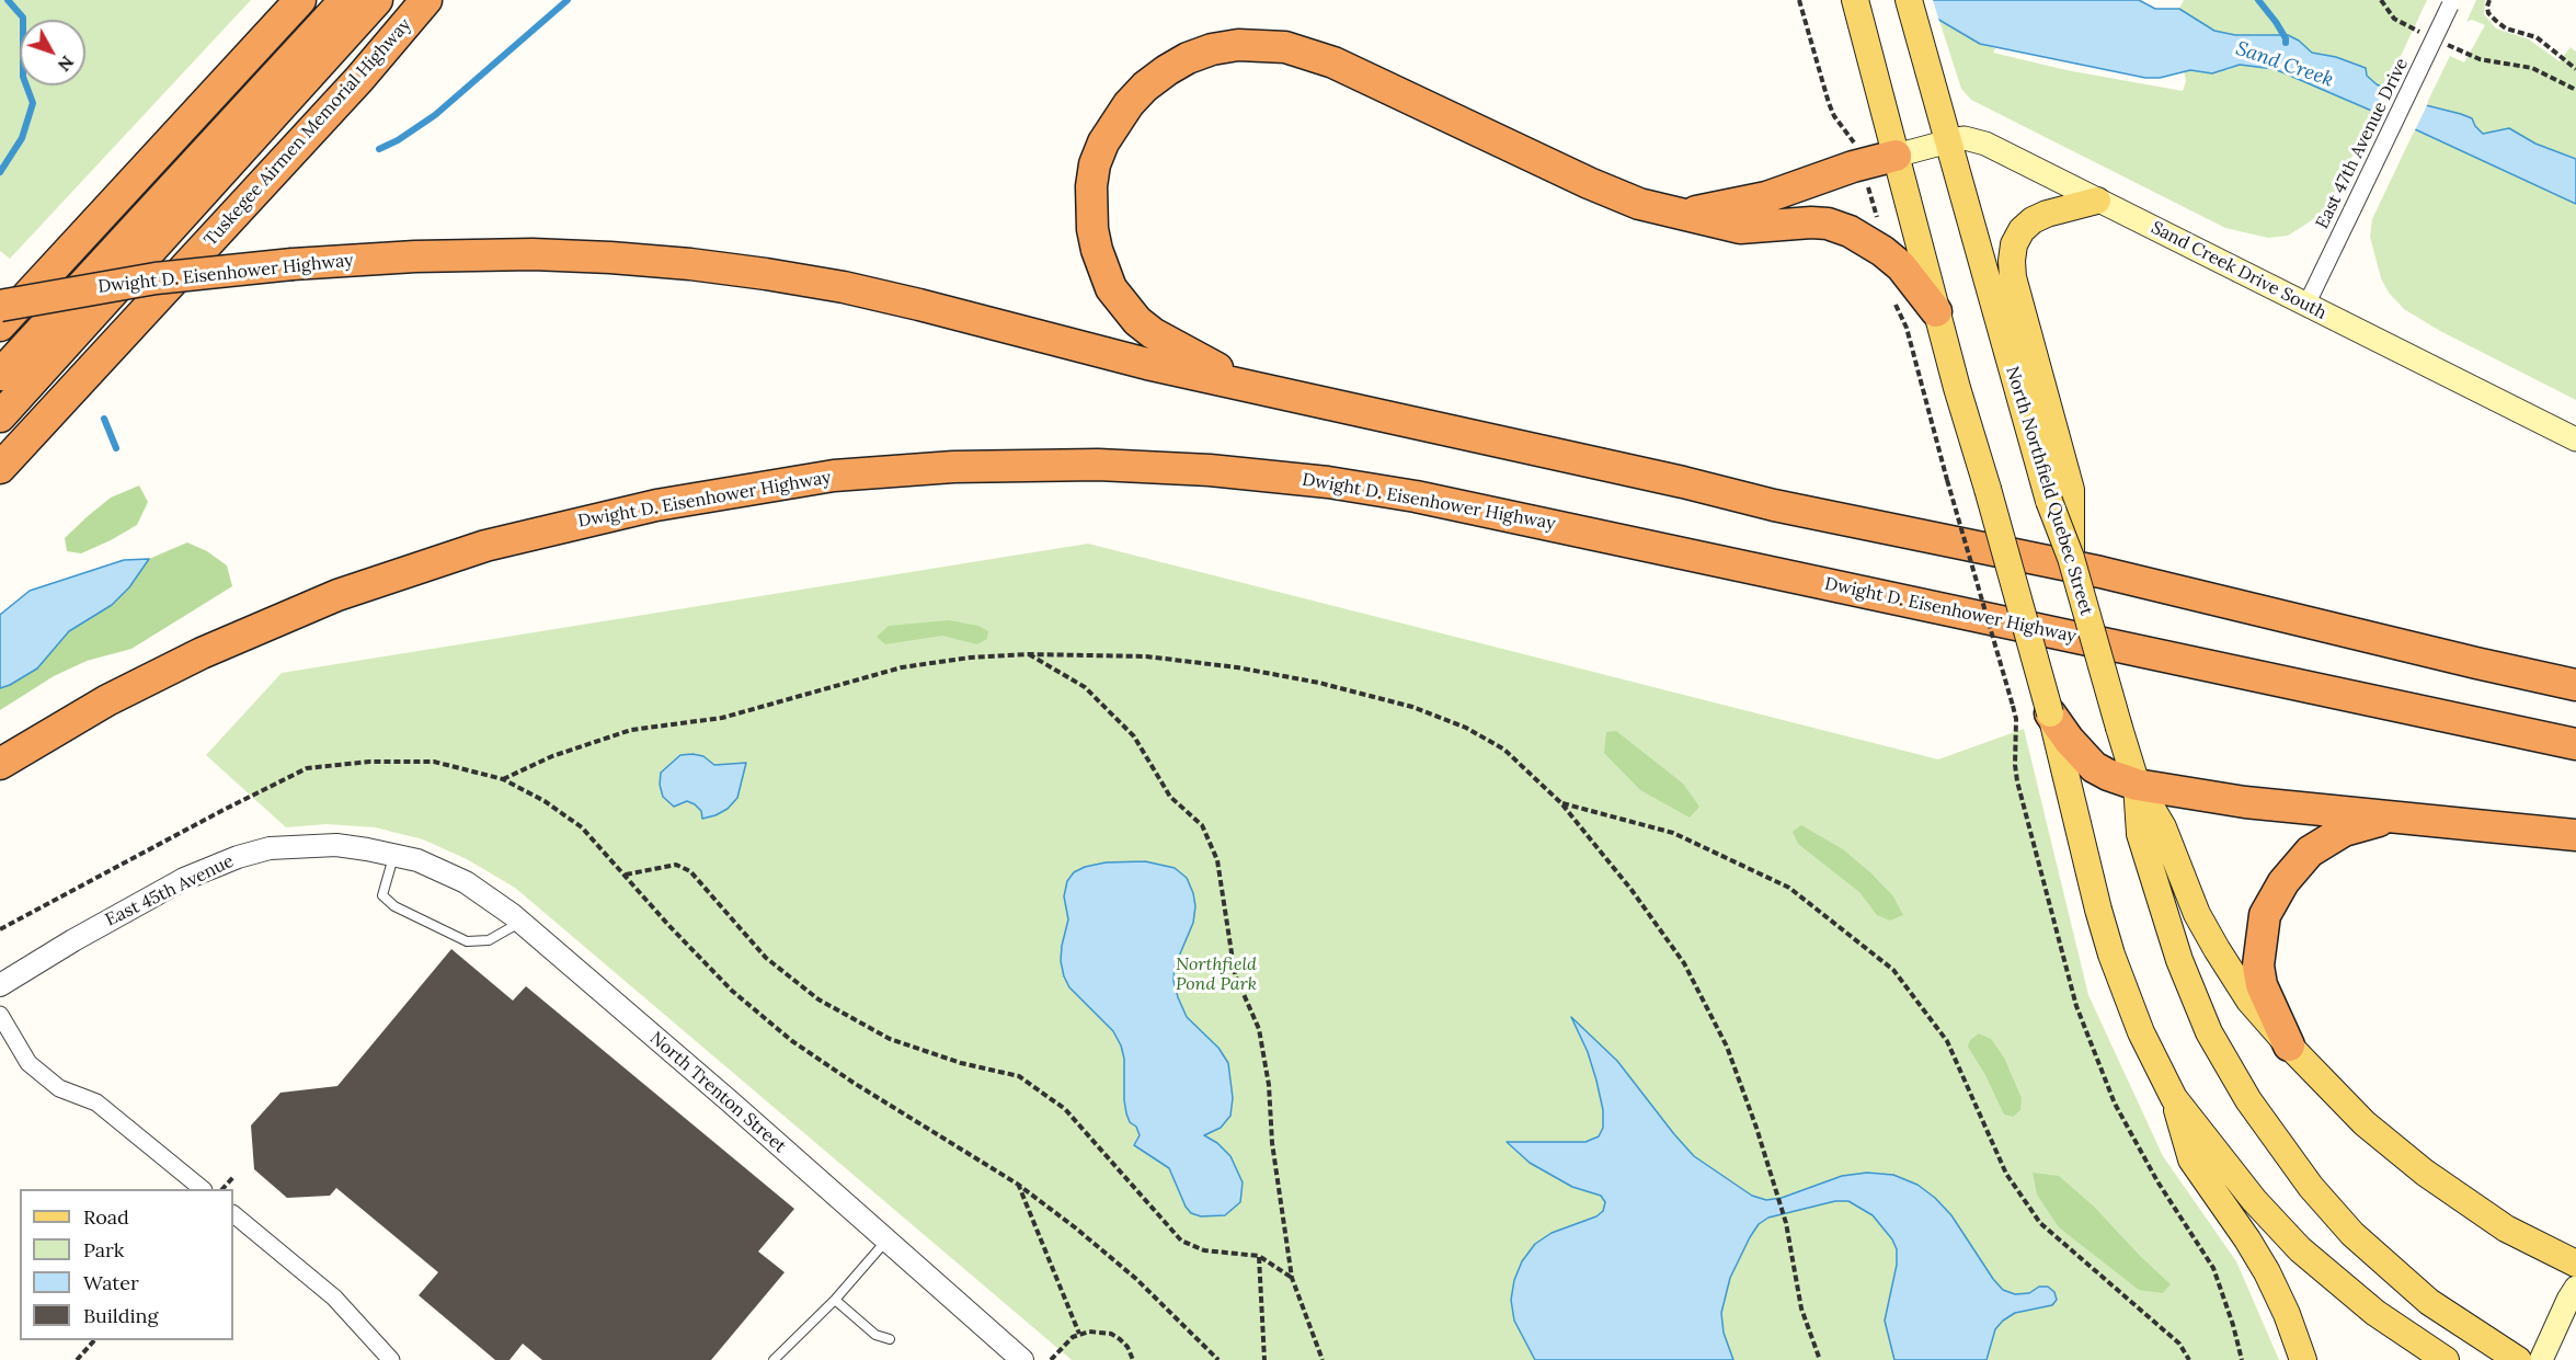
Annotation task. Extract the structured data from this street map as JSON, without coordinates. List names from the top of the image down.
{
  "streets": {
    "highway": ["Tuskegee Airmen Memorial Highway", "Dwight D. Eisenhower Highway"],
    "main road": ["Sand Creek Drive South", "North Northfield Quebec Street"],
    "street": ["East 47th Avenue Drive", "East 45th Avenue", "North Trenton Street"]
  },
  "crossings": [
    ["East 47th Avenue Drive", "Sand Creek Drive South"],
    ["Sand Creek Drive South", "North Northfield Quebec Street"],
    ["East 45th Avenue", "North Trenton Street"]
  ],
  "water": ["Sand Creek"],
  "parks": ["Northfield Pond Park"],
  "legend": [
    "Road",
    "Park",
    "Water",
    "Building"
  ],
  "north": "bottom right"
}
